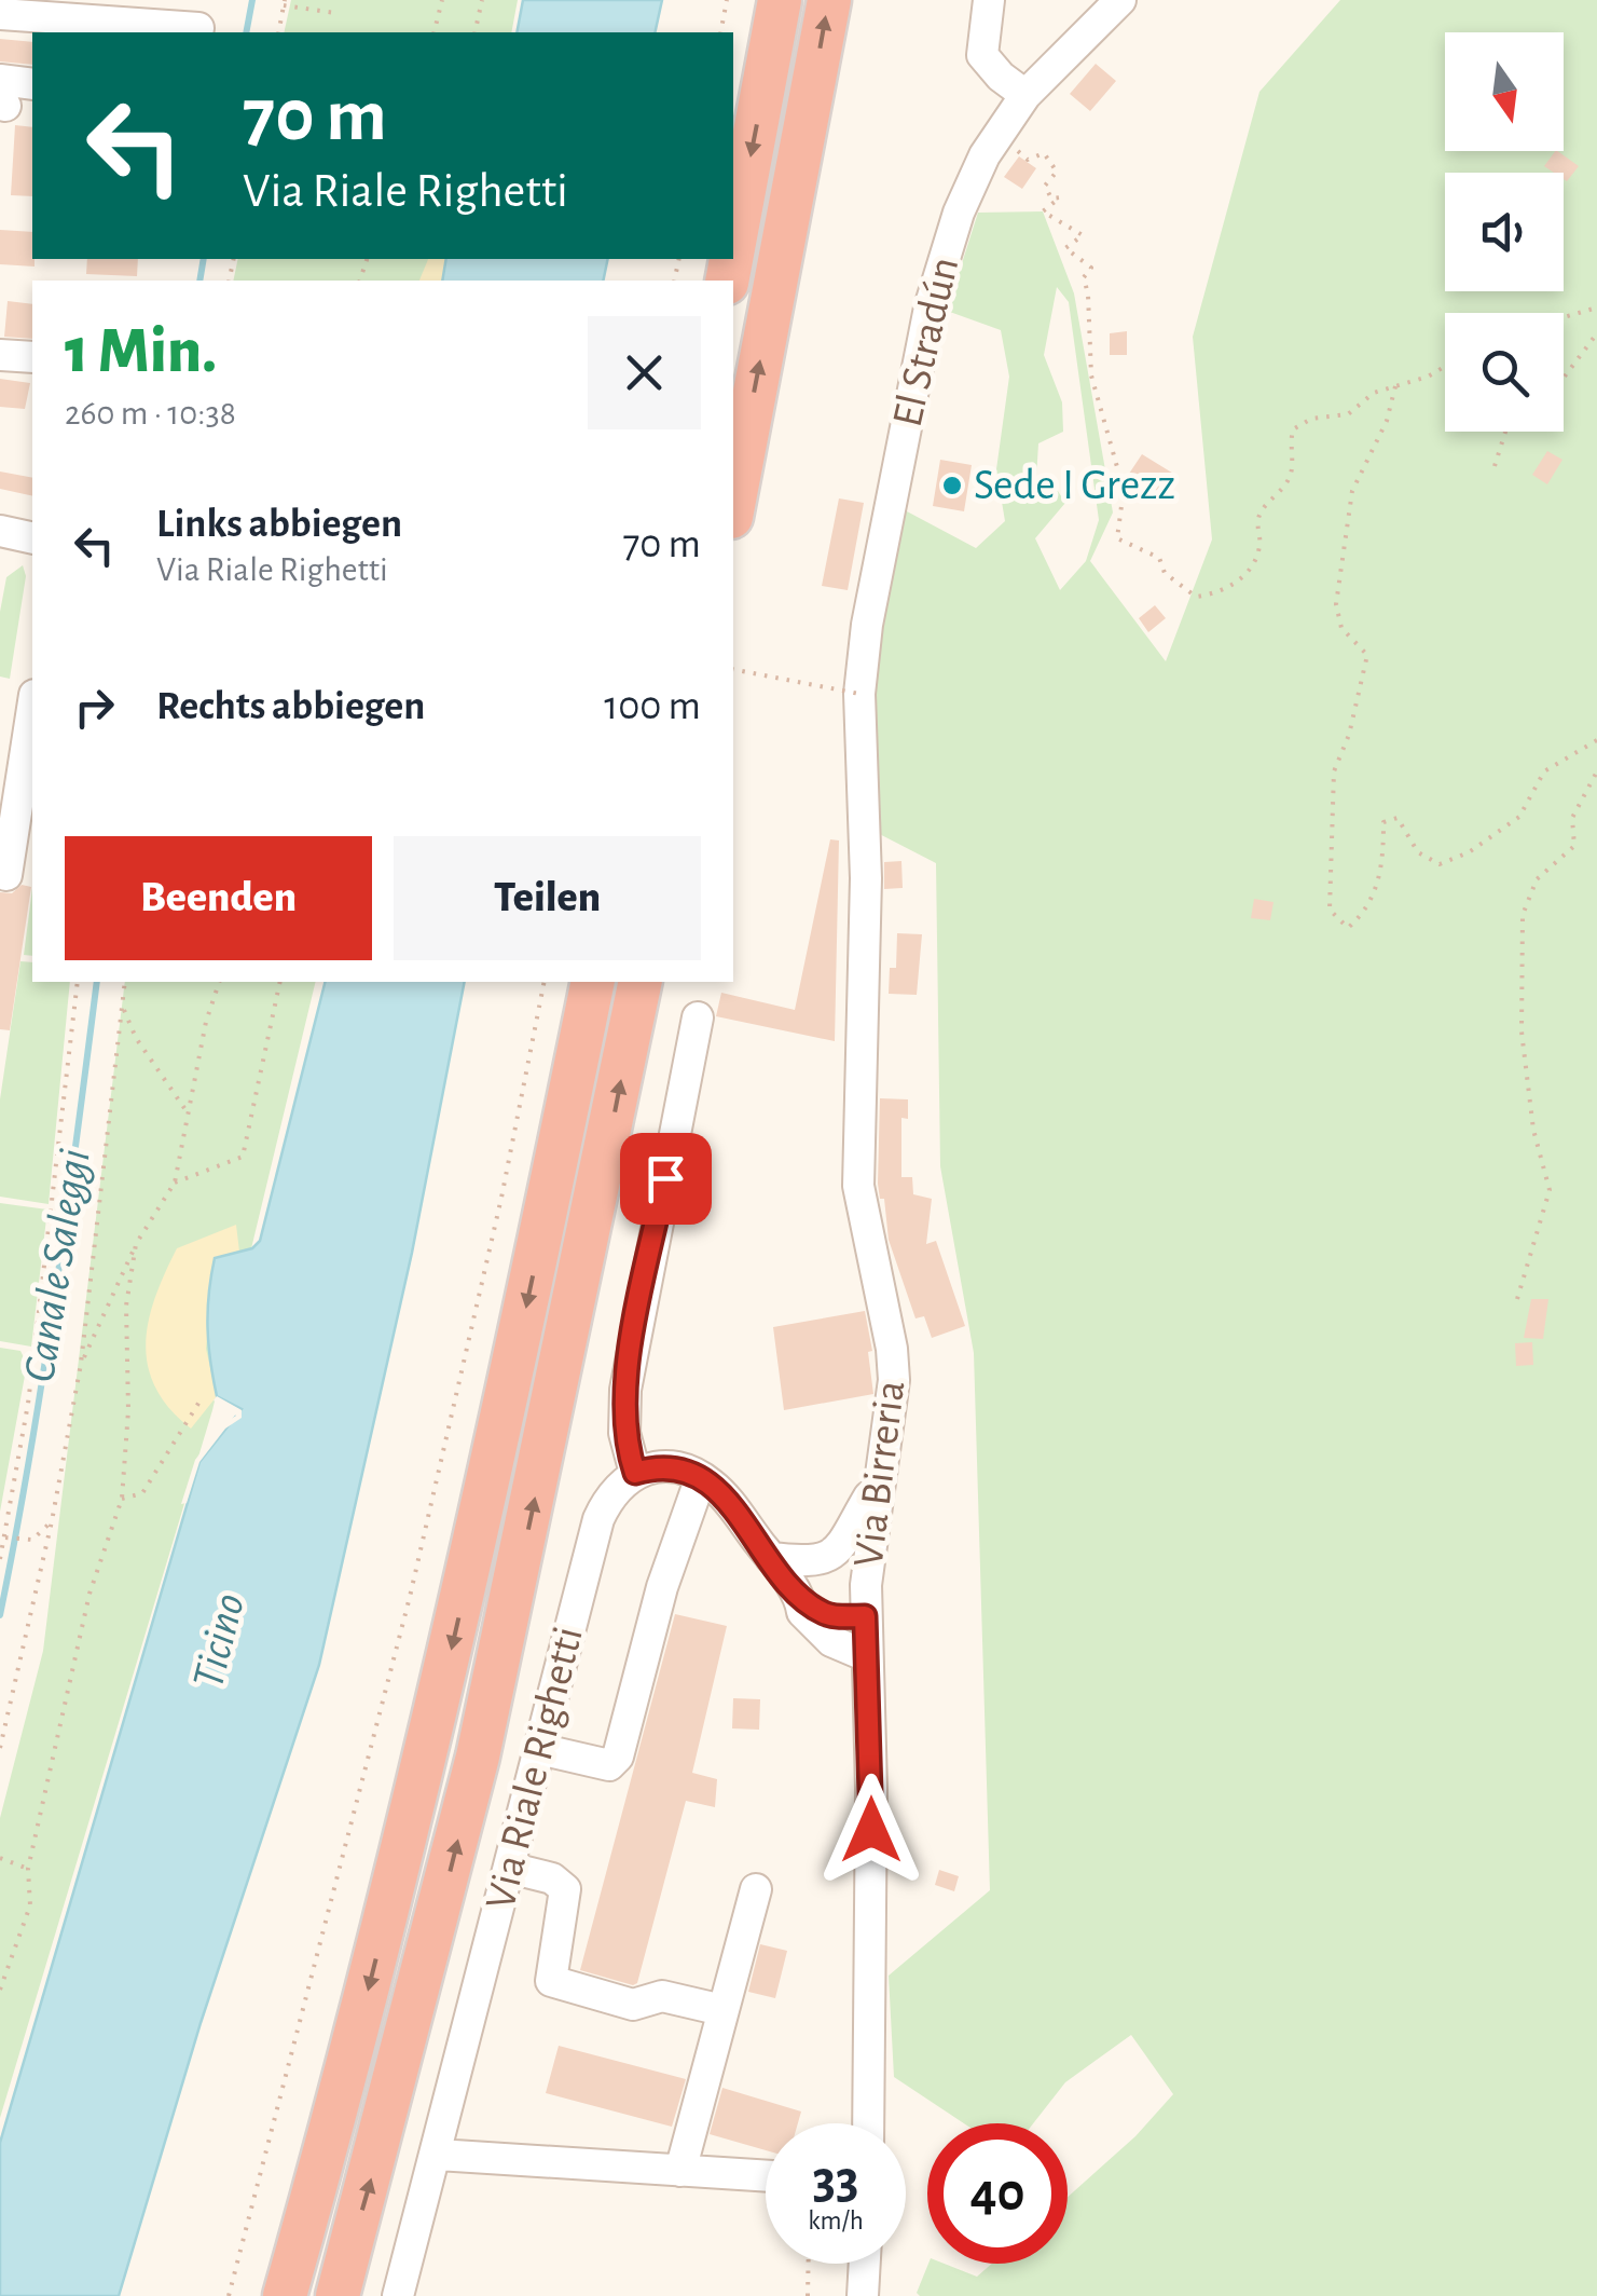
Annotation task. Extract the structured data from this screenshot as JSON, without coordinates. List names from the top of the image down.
{
  "streets": {
    "street": ["El Stradún", "Via Birreria", "Via Riale Righetti"]
  },
  "crossings": [
    ["El Stradún", "Via Birreria"]
  ],
  "water": ["Canale Saleggi", "Ticino"],
  "places": ["Sede I Grezz"],
  "north": "bottom",
  "page": {
    "turn": ["70 m", "Via Riale Righetti"],
    "heading": ["1 Min.", "260 m · 10:38"],
    "list": [
      {
        "name": "Links abbiegen",
        "note": "Via Riale Righetti",
        "value": "70 m"
      },
      {
        "name": "Rechts abbiegen",
        "value": "100 m"
      }
    ],
    "buttons": ["Beenden", "Teilen"],
    "speed": "33 km/h",
    "limit": "40"
  }
}
